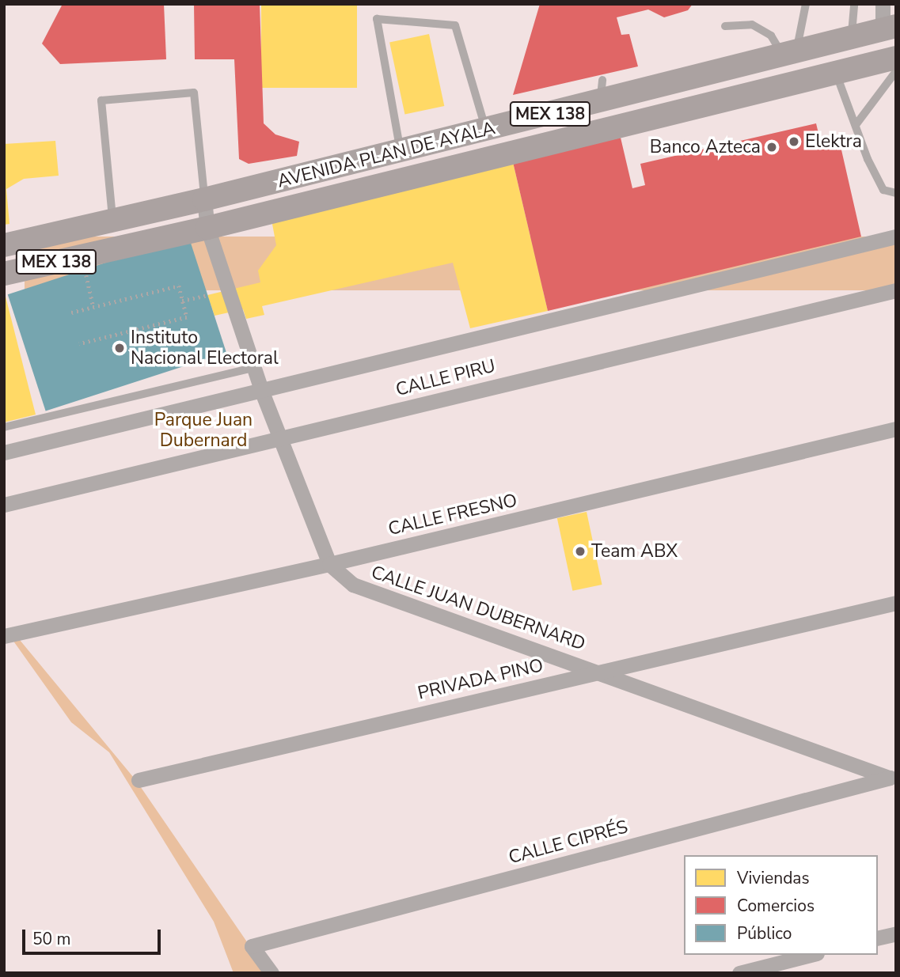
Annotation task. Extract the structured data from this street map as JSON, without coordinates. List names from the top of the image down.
{
  "streets": {
    "main road": ["MEX 138", "AVENIDA PLAN DE AYALA"],
    "street": [
      "CALLE PIRU",
      "CALLE FRESNO",
      "CALLE JUAN DUBERNARD",
      "PRIVADA PINO",
      "CALLE CIPRÉS"
    ]
  },
  "crossings": [
    ["AVENIDA PLAN DE AYALA", "CALLE JUAN DUBERNARD"],
    ["CALLE PIRU", "CALLE JUAN DUBERNARD"],
    ["CALLE FRESNO", "CALLE JUAN DUBERNARD"],
    ["CALLE JUAN DUBERNARD", "PRIVADA PINO"],
    ["CALLE JUAN DUBERNARD", "CALLE CIPRÉS"]
  ],
  "parks": ["Parque Juan Dubernard"],
  "places": [
    "Elektra",
    "Banco Azteca",
    "Instituto Nacional Electoral",
    "Team ABX"
  ],
  "legend": ["Viviendas", "Comercios", "Público"],
  "scale_bar": "50 m"
}
